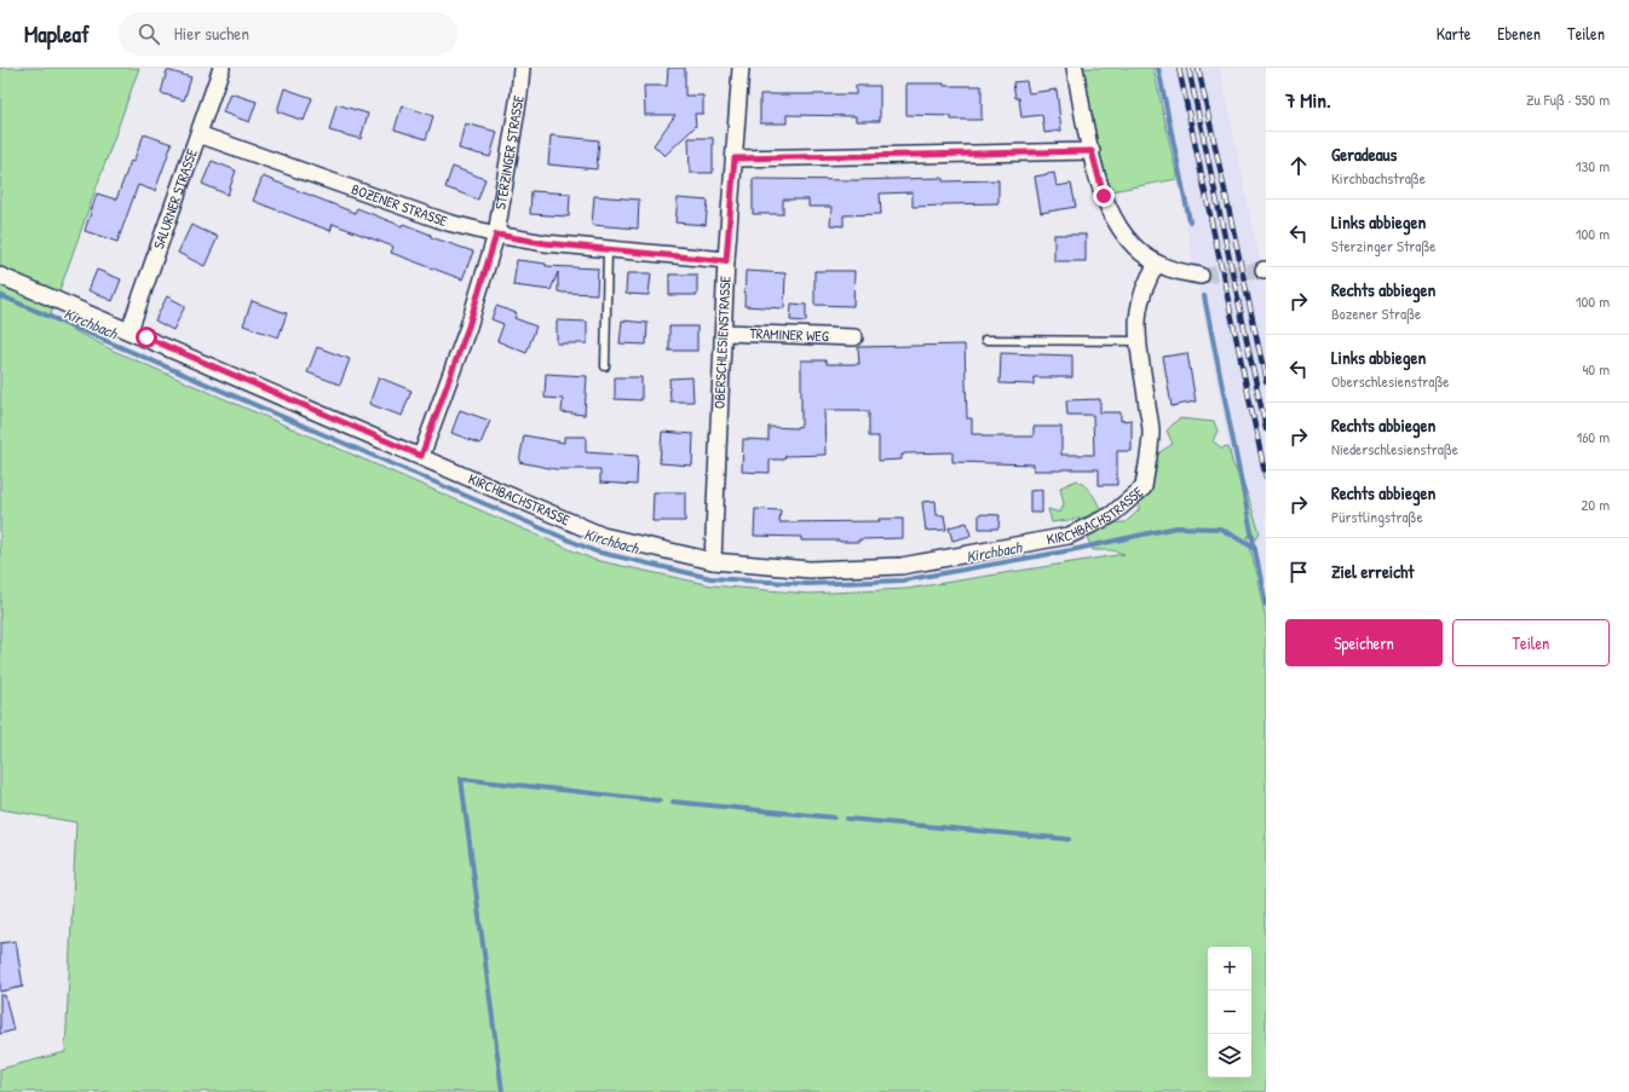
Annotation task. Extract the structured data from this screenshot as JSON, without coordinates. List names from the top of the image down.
{
  "streets": {
    "street": [
      "STERZINGER STRASSE",
      "SALURNER STRASSE",
      "BOZENER STRASSE",
      "TRAMINER WEG",
      "OBERSCHLESIENSTRASSE",
      "KIRCHBACHSTRASSE"
    ]
  },
  "crossings": [
    ["STERZINGER STRASSE", "BOZENER STRASSE"],
    ["STERZINGER STRASSE", "KIRCHBACHSTRASSE"],
    ["SALURNER STRASSE", "BOZENER STRASSE"],
    ["SALURNER STRASSE", "KIRCHBACHSTRASSE"],
    ["BOZENER STRASSE", "OBERSCHLESIENSTRASSE"],
    ["TRAMINER WEG", "OBERSCHLESIENSTRASSE"],
    ["OBERSCHLESIENSTRASSE", "KIRCHBACHSTRASSE"]
  ],
  "water": ["Kirchbach"],
  "page": {
    "header": "Mapleaf",
    "search": "Hier suchen",
    "nav": ["Karte", "Ebenen", "Teilen"],
    "heading": ["7 Min.", "Zu Fuß · 550 m"],
    "list": [
      ["Geradeaus", "Kirchbachstraße", "130 m"],
      ["Links abbiegen", "Sterzinger Straße", "100 m"],
      ["Rechts abbiegen", "Bozener Straße", "100 m"],
      ["Links abbiegen", "Oberschlesienstraße", "40 m"],
      ["Rechts abbiegen", "Niederschlesienstraße", "160 m"],
      ["Rechts abbiegen", "Pürstlingstraße", "20 m"],
      "Ziel erreicht"
    ],
    "buttons": ["Speichern", "Teilen"],
    "map_buttons": ["+", "−"]
  }
}
